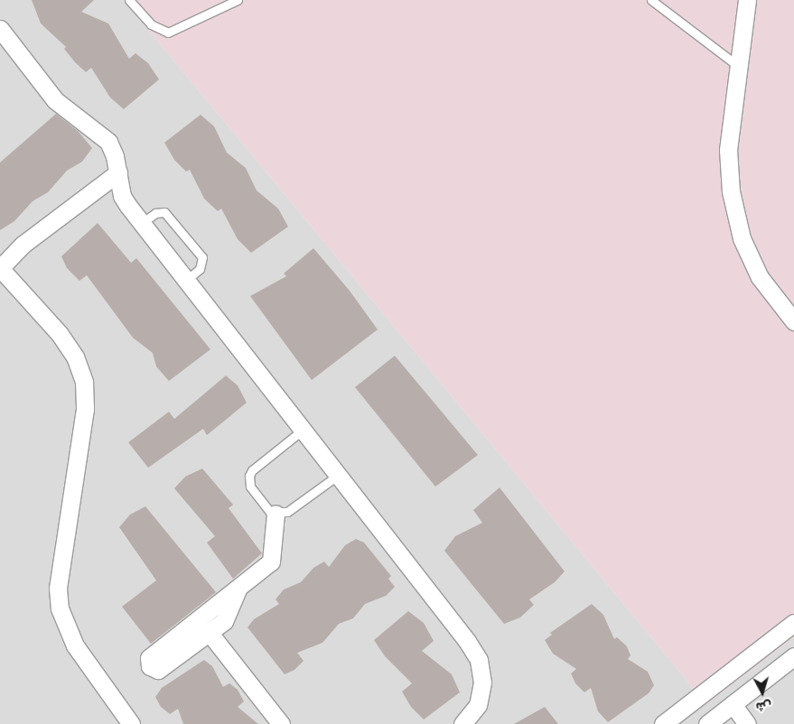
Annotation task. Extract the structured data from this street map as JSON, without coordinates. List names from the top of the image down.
{
  "north": "bottom"
}
